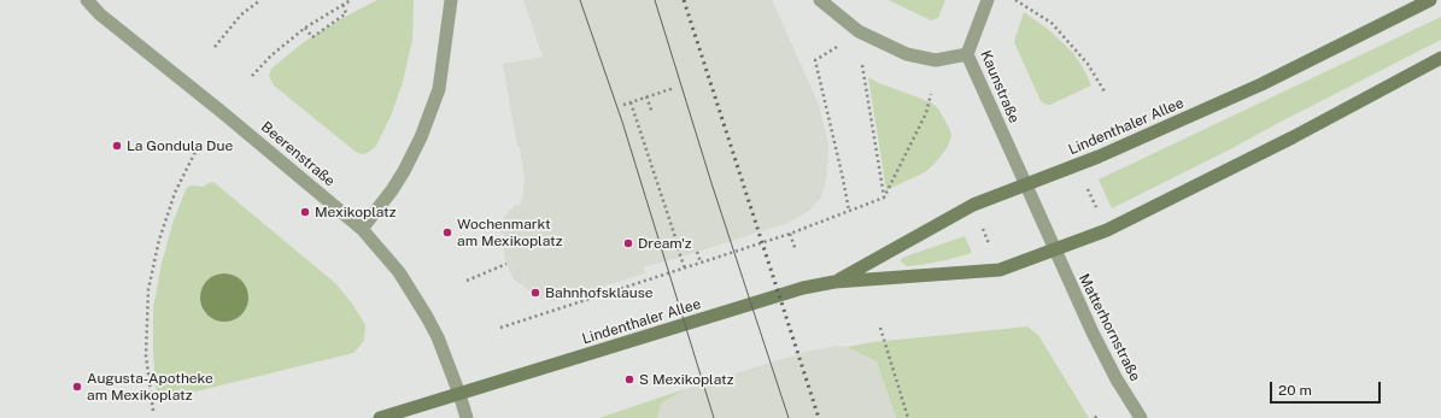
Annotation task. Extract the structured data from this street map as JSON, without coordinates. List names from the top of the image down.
{
  "streets": {
    "main road": ["Lindenthaler Allee"],
    "street": ["Kaunstraße", "Beerenstraße", "Matterhornstraße"]
  },
  "crossings": [
    ["Kaunstraße", "Lindenthaler Allee"],
    ["Kaunstraße", "Matterhornstraße"],
    ["Lindenthaler Allee", "Beerenstraße"],
    ["Lindenthaler Allee", "Matterhornstraße"]
  ],
  "places": [
    "La Gondula Due",
    "Mexikoplatz",
    "Wochenmarkt am Mexikoplatz",
    "Dream'z",
    "Bahnhofsklause",
    "S Mexikoplatz",
    "Augusta-Apotheke am Mexikoplatz"
  ],
  "scale_bar": "20 m"
}
